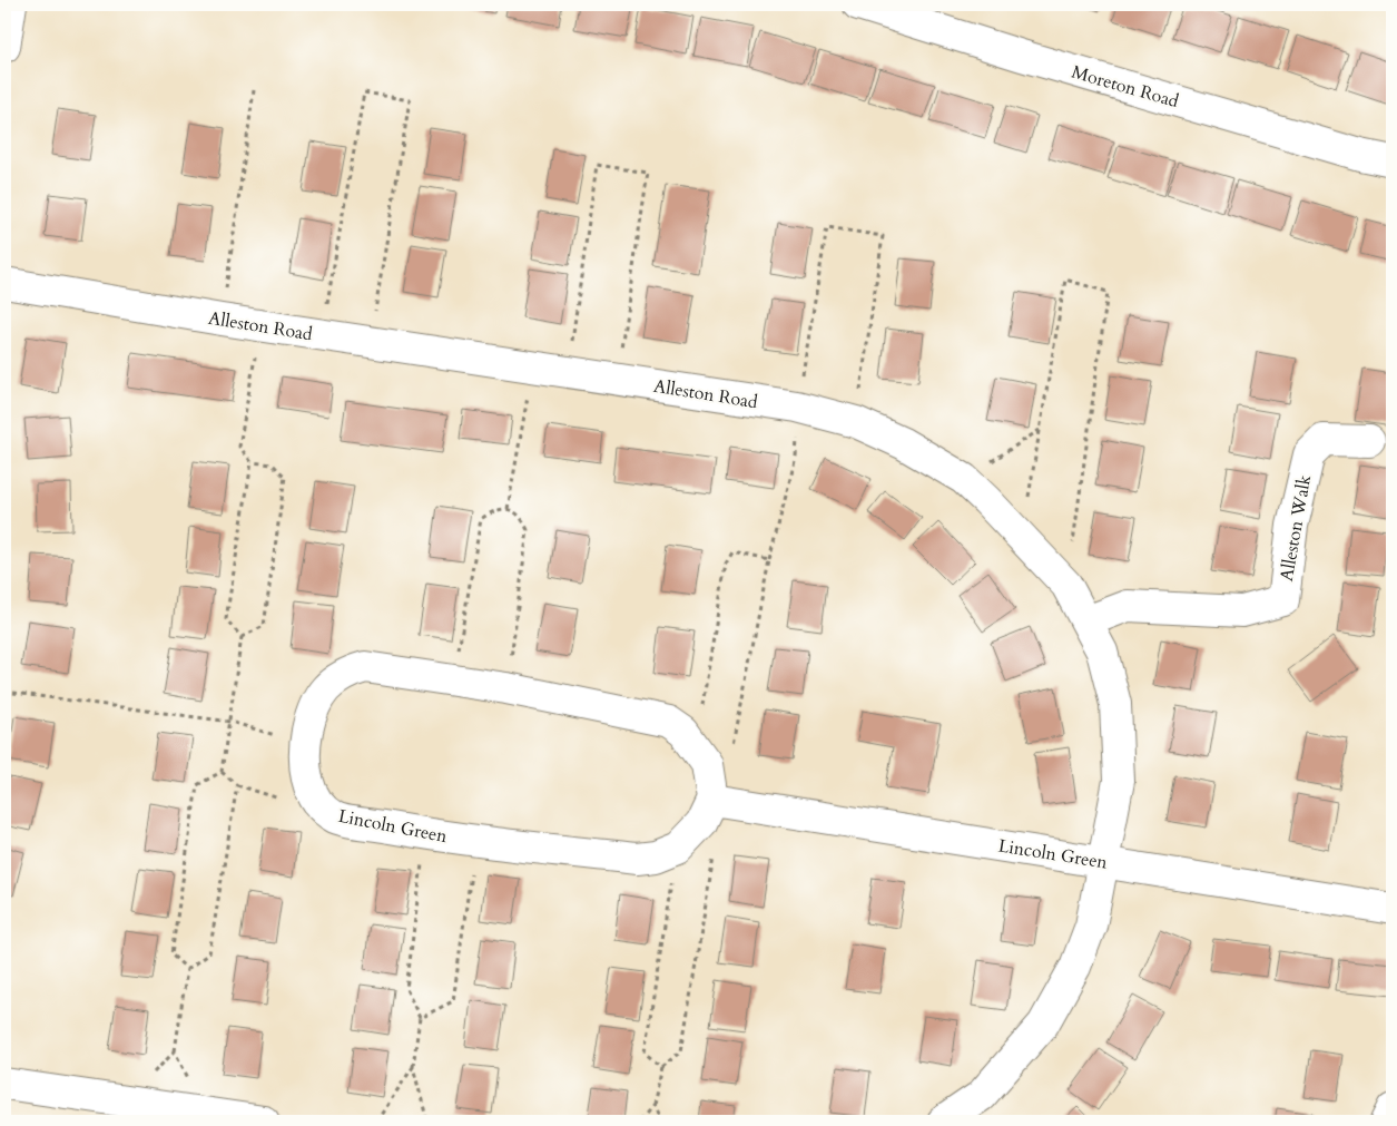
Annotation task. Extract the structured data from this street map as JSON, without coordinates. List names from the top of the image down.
{
  "streets": {
    "street": [
      "Moreton Road",
      "Alleston Road",
      "Alleston Walk",
      "Lincoln Green"
    ]
  },
  "crossings": [
    ["Alleston Road", "Alleston Walk"],
    ["Alleston Road", "Lincoln Green"]
  ]
}
